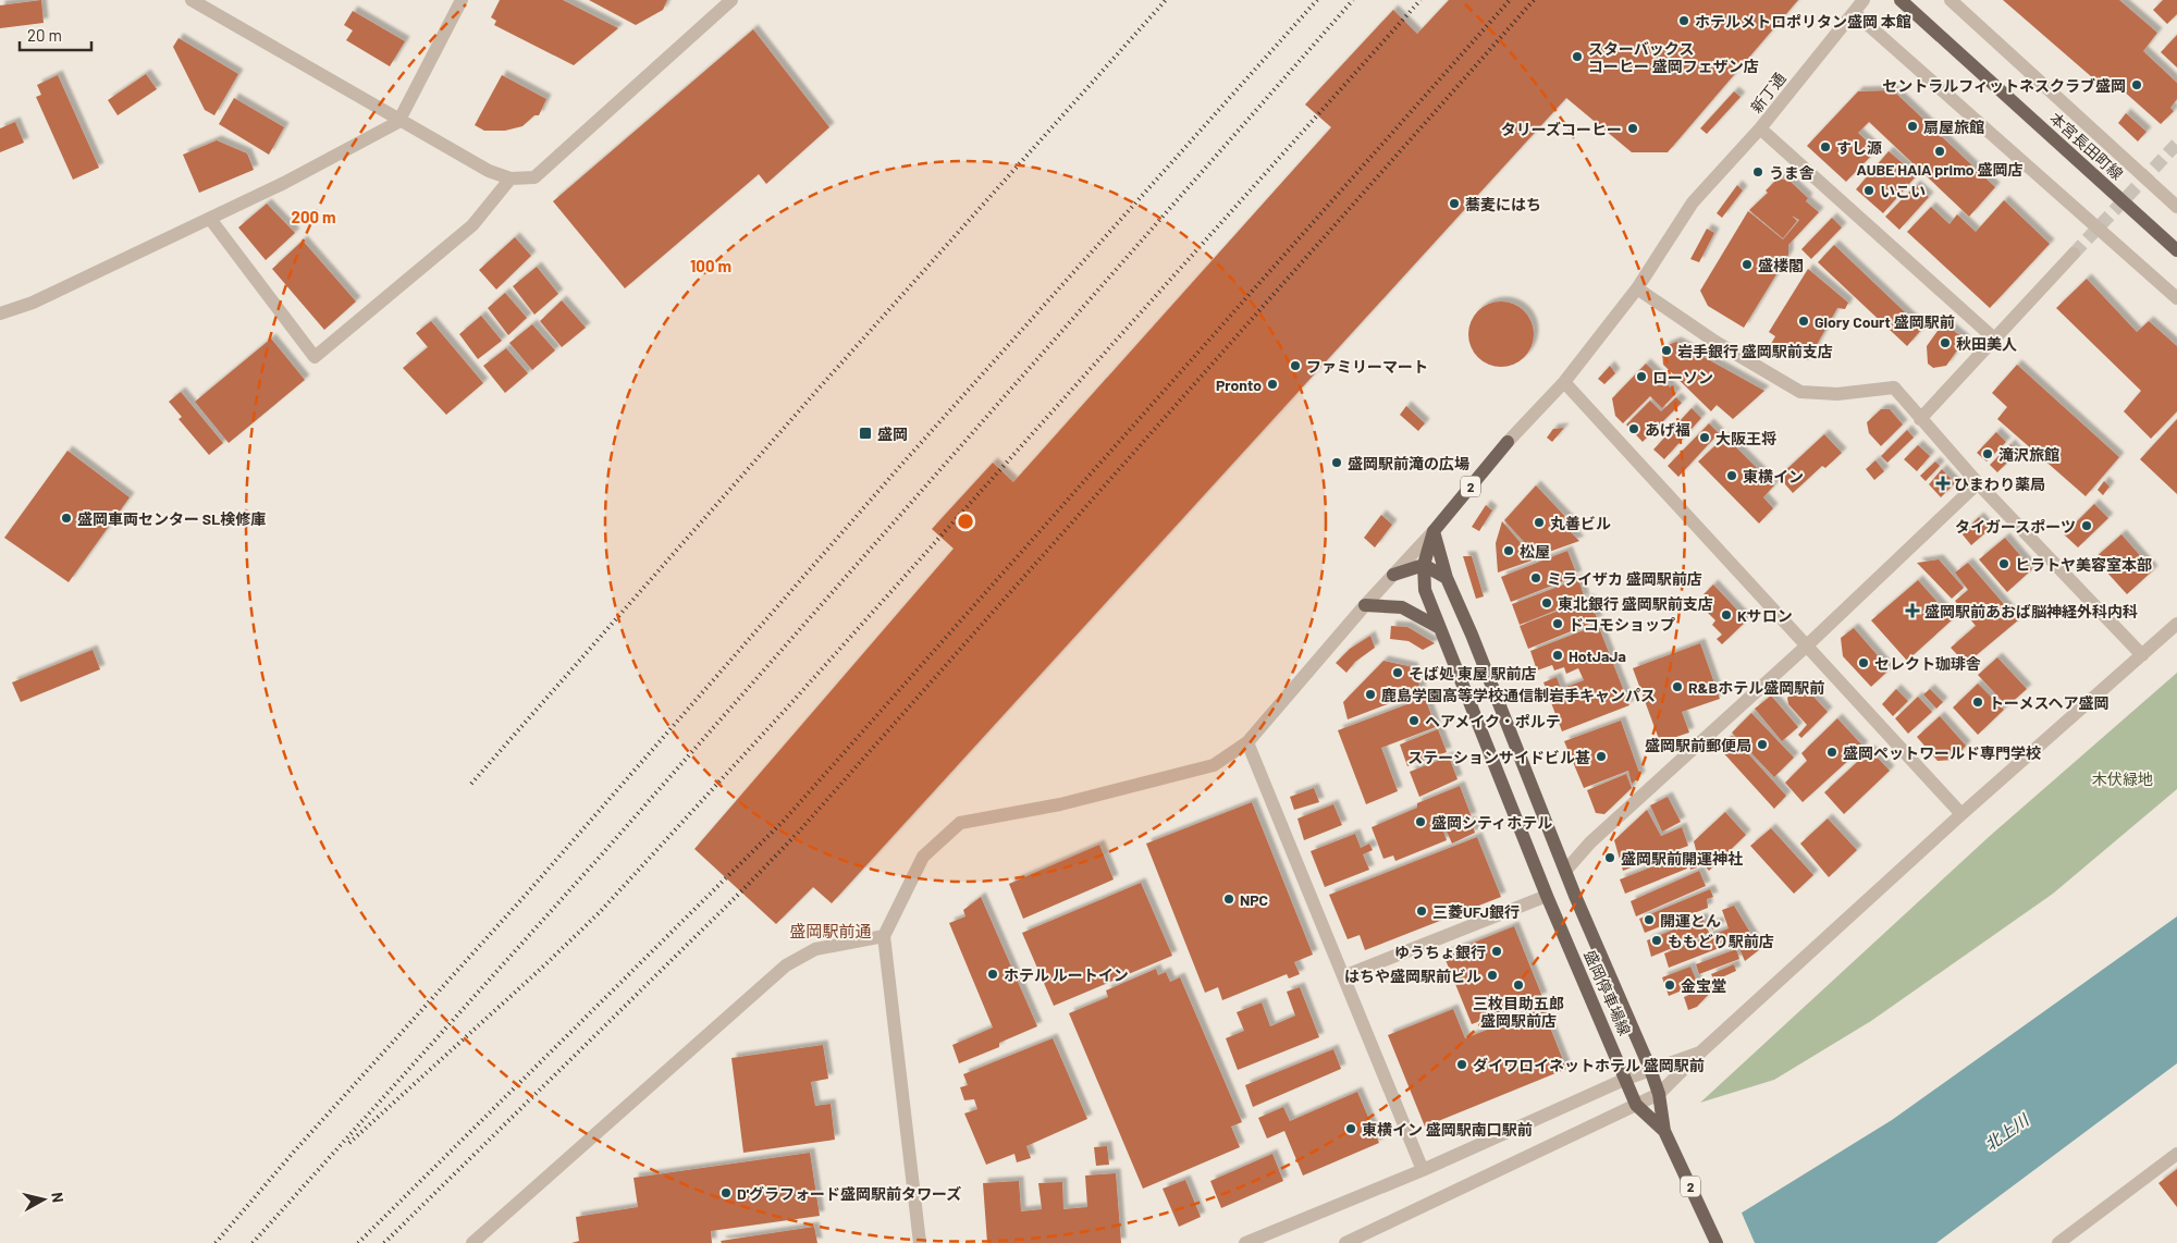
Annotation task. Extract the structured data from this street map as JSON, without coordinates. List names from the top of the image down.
{
  "streets": {
    "main road": ["本宮長田町線", "2", "盛岡停車場線"],
    "street": ["新丁通"]
  },
  "crossings": [
    ["新丁通", "盛岡停車場線"],
    ["2", "盛岡停車場線"]
  ],
  "districts": ["盛岡駅前通"],
  "water": ["北上川"],
  "parks": ["木伏緑地"],
  "places": {
    "other": [
      "ホテルメトロポリタン盛岡 本館",
      "スターバックス コーヒー 盛岡フェザン店",
      "セントラルフィットネスクラブ盛岡",
      "扇屋旅館",
      "タリーズコーヒー",
      "すし源",
      "AUBE HAIA primo 盛岡店",
      "うま舎",
      "いこい",
      "蕎麦にはち",
      "盛楼閣",
      "Glory Court 盛岡駅前",
      "秋田美人",
      "岩手銀行 盛岡駅前支店",
      "ファミリーマート",
      "ローソン",
      "Pronto",
      "あげ福",
      "大阪王将",
      "滝沢旅館",
      "盛岡駅前滝の広場",
      "東横イン",
      "盛岡車両センター SL検修庫",
      "丸善ビル",
      "タイガースポーツ",
      "松屋",
      "ヒラトヤ美容室本部",
      "ミライザカ 盛岡駅前店",
      "東北銀行 盛岡駅前支店",
      "Kサロン",
      "ドコモショップ",
      "HotJaJa",
      "セレクト珈琲舎",
      "そば処 東屋 駅前店",
      "R&Bホテル盛岡駅前",
      "鹿島学園高等学校通信制岩手キャンパス",
      "トーメスヘア盛岡",
      "ヘアメイク・ポルテ",
      "盛岡駅前郵便局",
      "盛岡ペットワールド専門学校",
      "ステーションサイドビル甚",
      "盛岡シティホテル",
      "盛岡駅前開運神社",
      "NPC",
      "三菱UFJ銀行",
      "開運とん",
      "ももどり駅前店",
      "ゆうちょ銀行",
      "ホテル ルートイン",
      "はちや盛岡駅前ビル",
      "三枚目助五郎 盛岡駅前店",
      "金宝堂",
      "ダイワロイネットホテル 盛岡駅前",
      "東横イン 盛岡駅南口駅前",
      "D'グラフォード盛岡駅前タワーズ"
    ],
    "transit": ["盛岡"],
    "health": ["ひまわり薬局", "盛岡駅前あおば脳神経外科内科"]
  },
  "scale_bar": "20 m",
  "north": "right",
  "rings": ["200 m", "100 m"]
}
